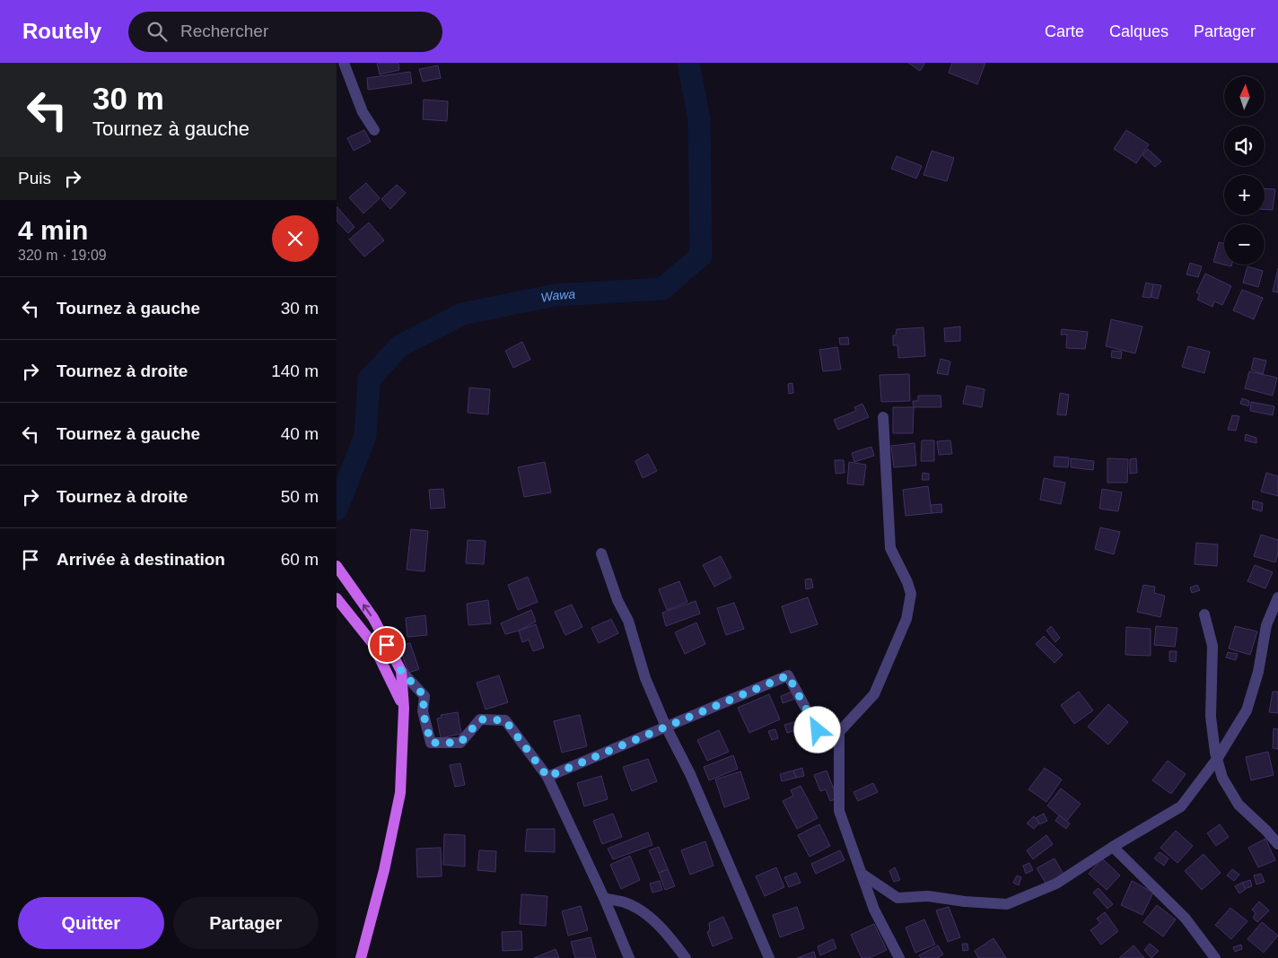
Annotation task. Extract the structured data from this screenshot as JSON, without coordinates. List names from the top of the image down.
{
  "water": ["Wawa"],
  "north": "top",
  "page": {
    "header": "Routely",
    "search": "Rechercher",
    "nav": ["Carte", "Calques", "Partager"],
    "turn": ["30 m", "Tournez à gauche"],
    "map_buttons": ["+", "−"],
    "then": "Puis",
    "heading": ["4 min", "320 m · 19:09"],
    "list": [
      {
        "name": "Tournez à gauche",
        "value": "30 m"
      },
      {
        "name": "Tournez à droite",
        "value": "140 m"
      },
      {
        "name": "Tournez à gauche",
        "value": "40 m"
      },
      {
        "name": "Tournez à droite",
        "value": "50 m"
      },
      {
        "name": "Arrivée à destination",
        "value": "60 m"
      }
    ],
    "buttons": ["Quitter", "Partager"]
  }
}
